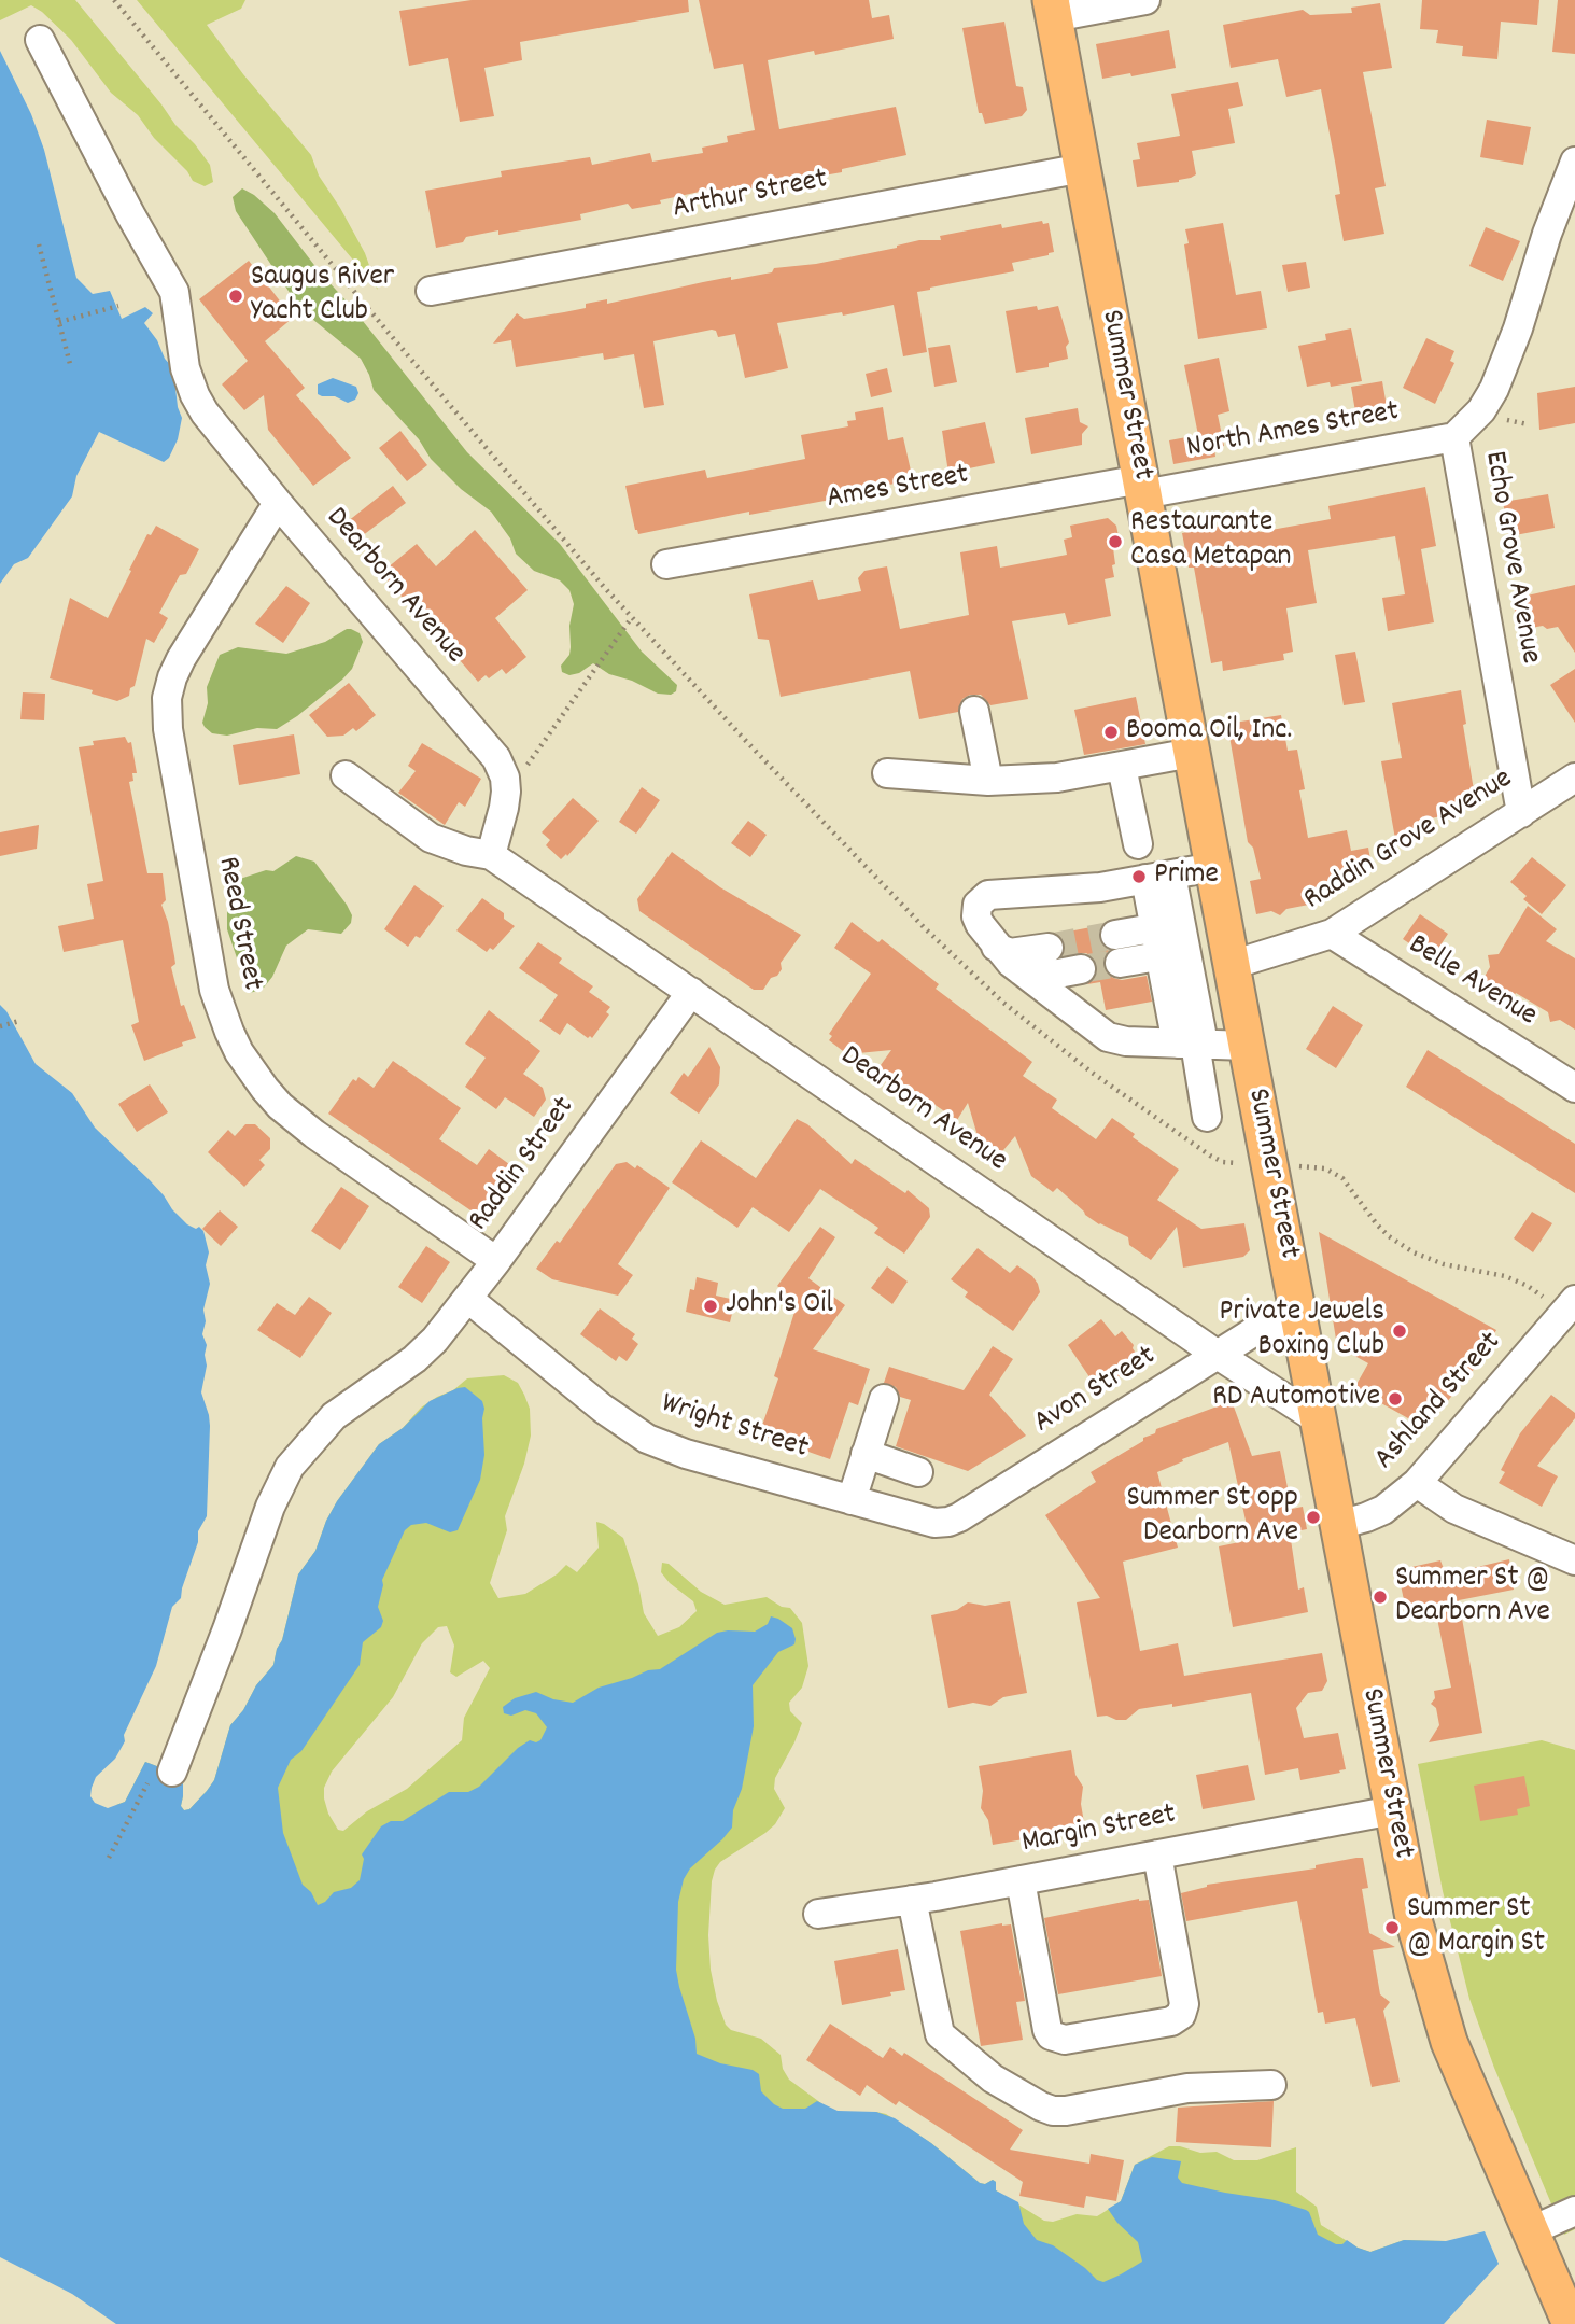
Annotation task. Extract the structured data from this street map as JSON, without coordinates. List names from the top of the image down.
{
  "streets": {
    "main road": ["Summer Street"],
    "street": [
      "Arthur Street",
      "North Ames Street",
      "Ames Street",
      "Echo Grove Avenue",
      "Dearborn Avenue",
      "Raddin Grove Avenue",
      "Reed Street",
      "Belle Avenue",
      "Raddin Street",
      "Avon Street",
      "Ashland Street",
      "Wright Street",
      "Margin Street"
    ]
  },
  "crossings": [
    ["Arthur Street", "Summer Street"],
    ["Summer Street", "North Ames Street"],
    ["Summer Street", "Ames Street"],
    ["Summer Street", "Dearborn Avenue"],
    ["Summer Street", "Raddin Grove Avenue"],
    ["Summer Street", "Avon Street"],
    ["Summer Street", "Ashland Street"],
    ["Summer Street", "Margin Street"],
    ["North Ames Street", "Ames Street"],
    ["North Ames Street", "Echo Grove Avenue"],
    ["Echo Grove Avenue", "Raddin Grove Avenue"],
    ["Dearborn Avenue", "Reed Street"],
    ["Dearborn Avenue", "Raddin Street"],
    ["Dearborn Avenue", "Avon Street"],
    ["Raddin Grove Avenue", "Belle Avenue"],
    ["Reed Street", "Raddin Street"],
    ["Raddin Street", "Wright Street"],
    ["Avon Street", "Wright Street"]
  ],
  "places": [
    "Saugus River Yacht Club",
    "Restaurante Casa Metapan",
    "Booma Oil, Inc.",
    "Prime",
    "John's Oil",
    "Private Jewels Boxing Club",
    "RD Automotive",
    "Summer St opp Dearborn Ave",
    "Summer St @ Dearborn Ave",
    "Summer St @ Margin St"
  ]
}
